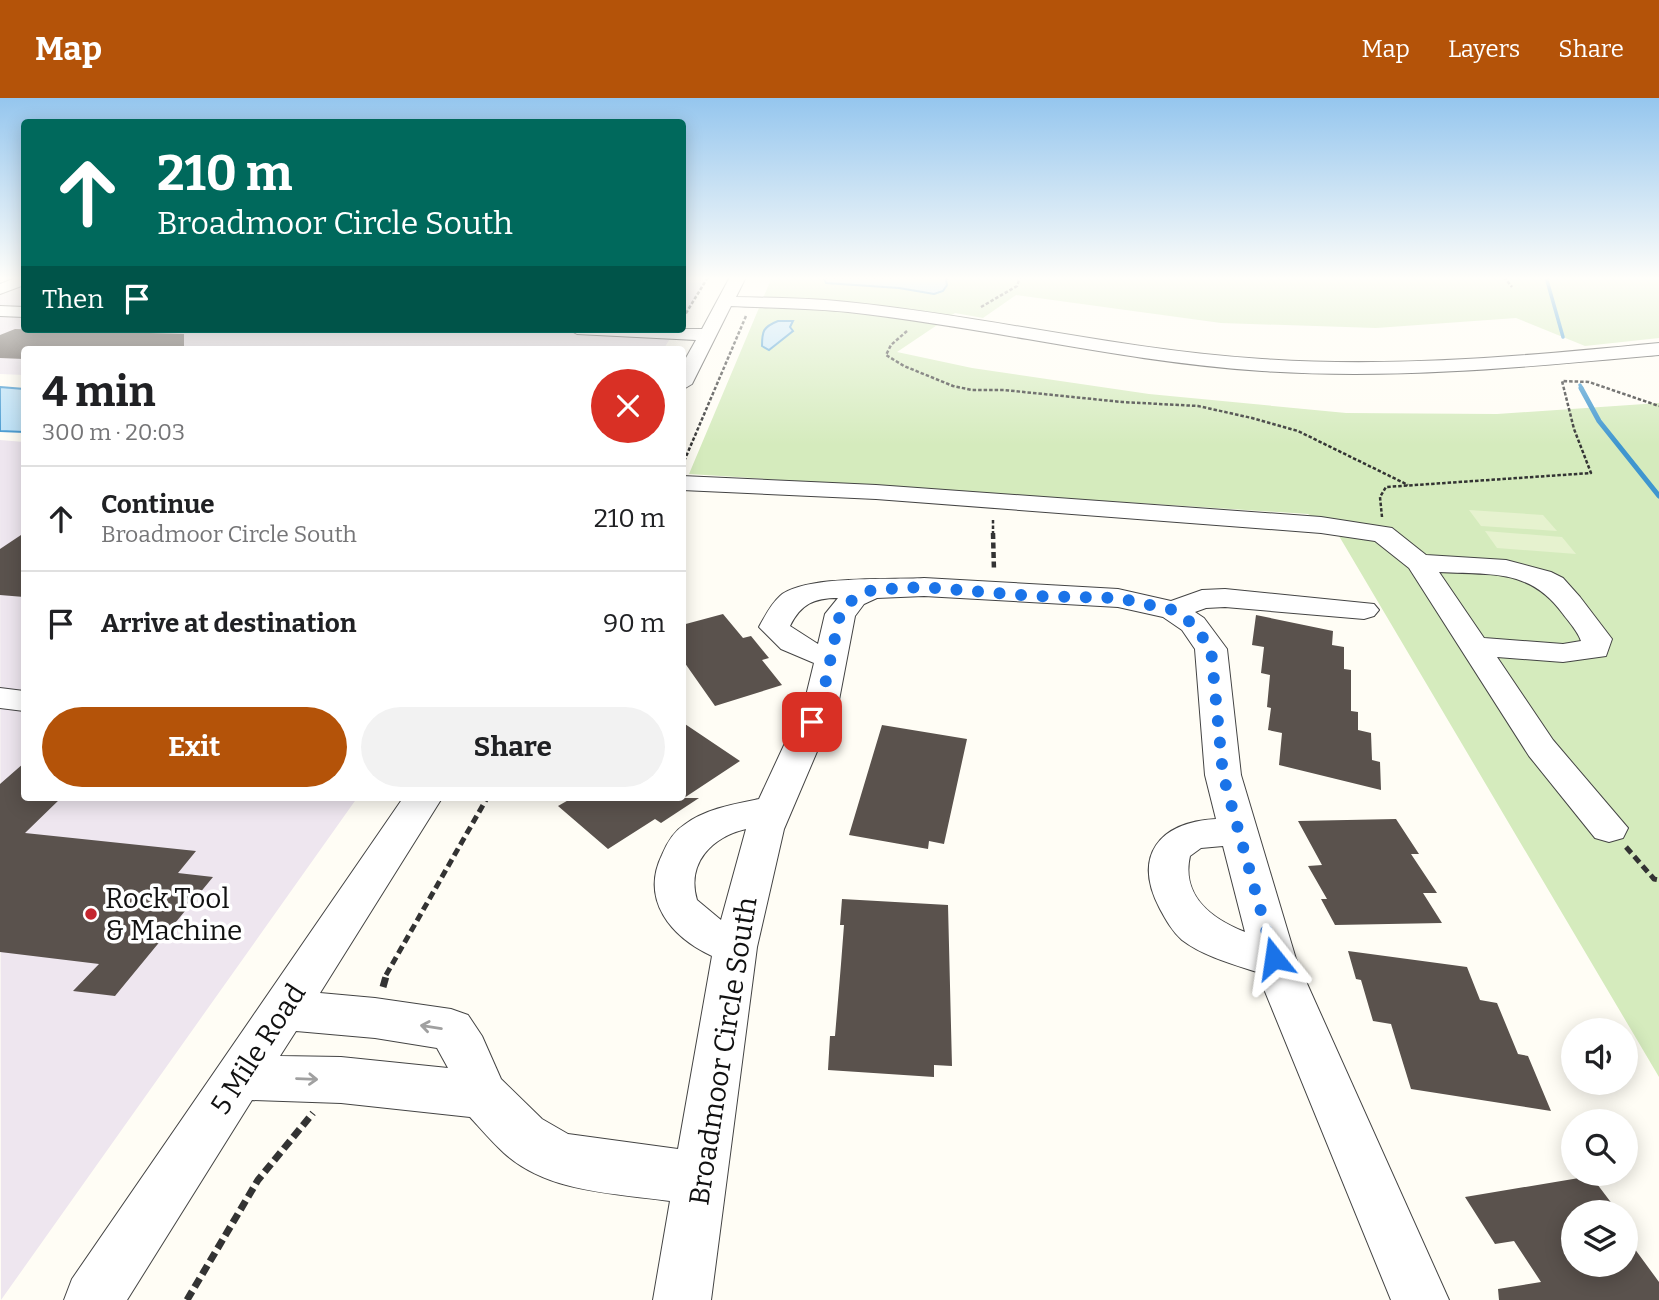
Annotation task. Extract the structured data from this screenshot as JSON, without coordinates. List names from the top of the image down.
{
  "streets": {
    "street": ["5 Mile Road", "Broadmoor Circle South"]
  },
  "places": ["Rock Tool & Machine"],
  "page": {
    "header": "Map",
    "nav": ["Map", "Layers", "Share"],
    "turn": ["210 m", "Broadmoor Circle South"],
    "then": "Then",
    "heading": ["4 min", "300 m · 20:03"],
    "list": [
      {
        "name": "Continue",
        "note": "Broadmoor Circle South",
        "value": "210 m"
      },
      {
        "name": "Arrive at destination",
        "value": "90 m"
      }
    ],
    "buttons": ["Exit", "Share"]
  }
}
